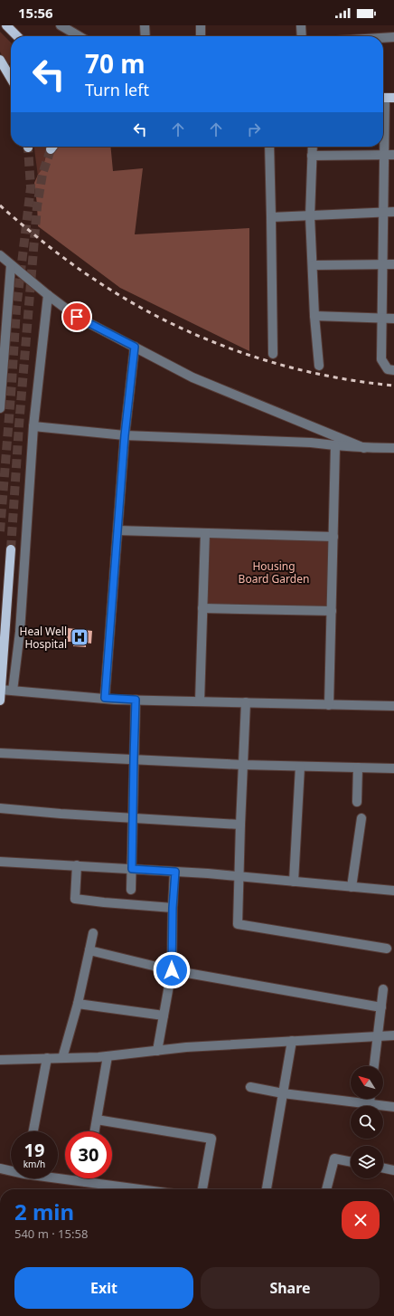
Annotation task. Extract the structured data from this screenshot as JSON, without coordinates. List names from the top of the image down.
{
  "parks": ["Housing Board Garden"],
  "places": {
    "hospital": ["Heal Well Hospital"]
  },
  "north": "top left",
  "page": {
    "status": "15:56",
    "turn": ["70 m", "Turn left"],
    "speed": "19 km/h",
    "limit": "30",
    "heading": ["2 min", "540 m · 15:58"],
    "buttons": ["Exit", "Share"]
  }
}
